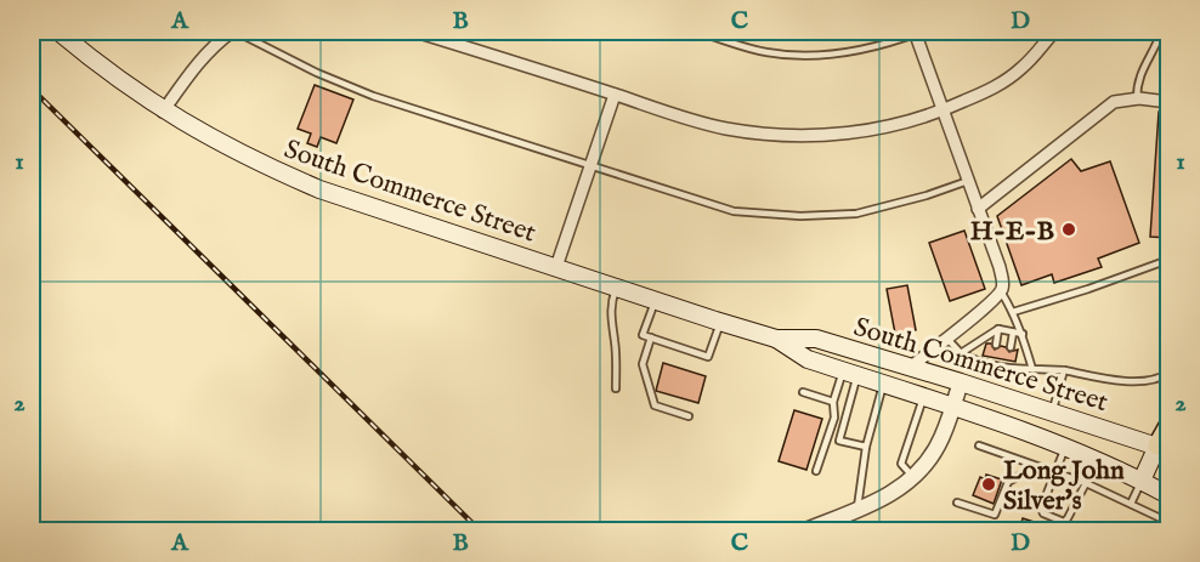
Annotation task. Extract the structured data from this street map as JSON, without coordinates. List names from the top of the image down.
{
  "streets": {
    "main road": ["South Commerce Street"]
  },
  "places": ["H-E-B", "Long John Silver's"],
  "grid": {
    "columns": [
      "A",
      "B",
      "C",
      "D"
    ],
    "rows": ["1", "2"]
  }
}
